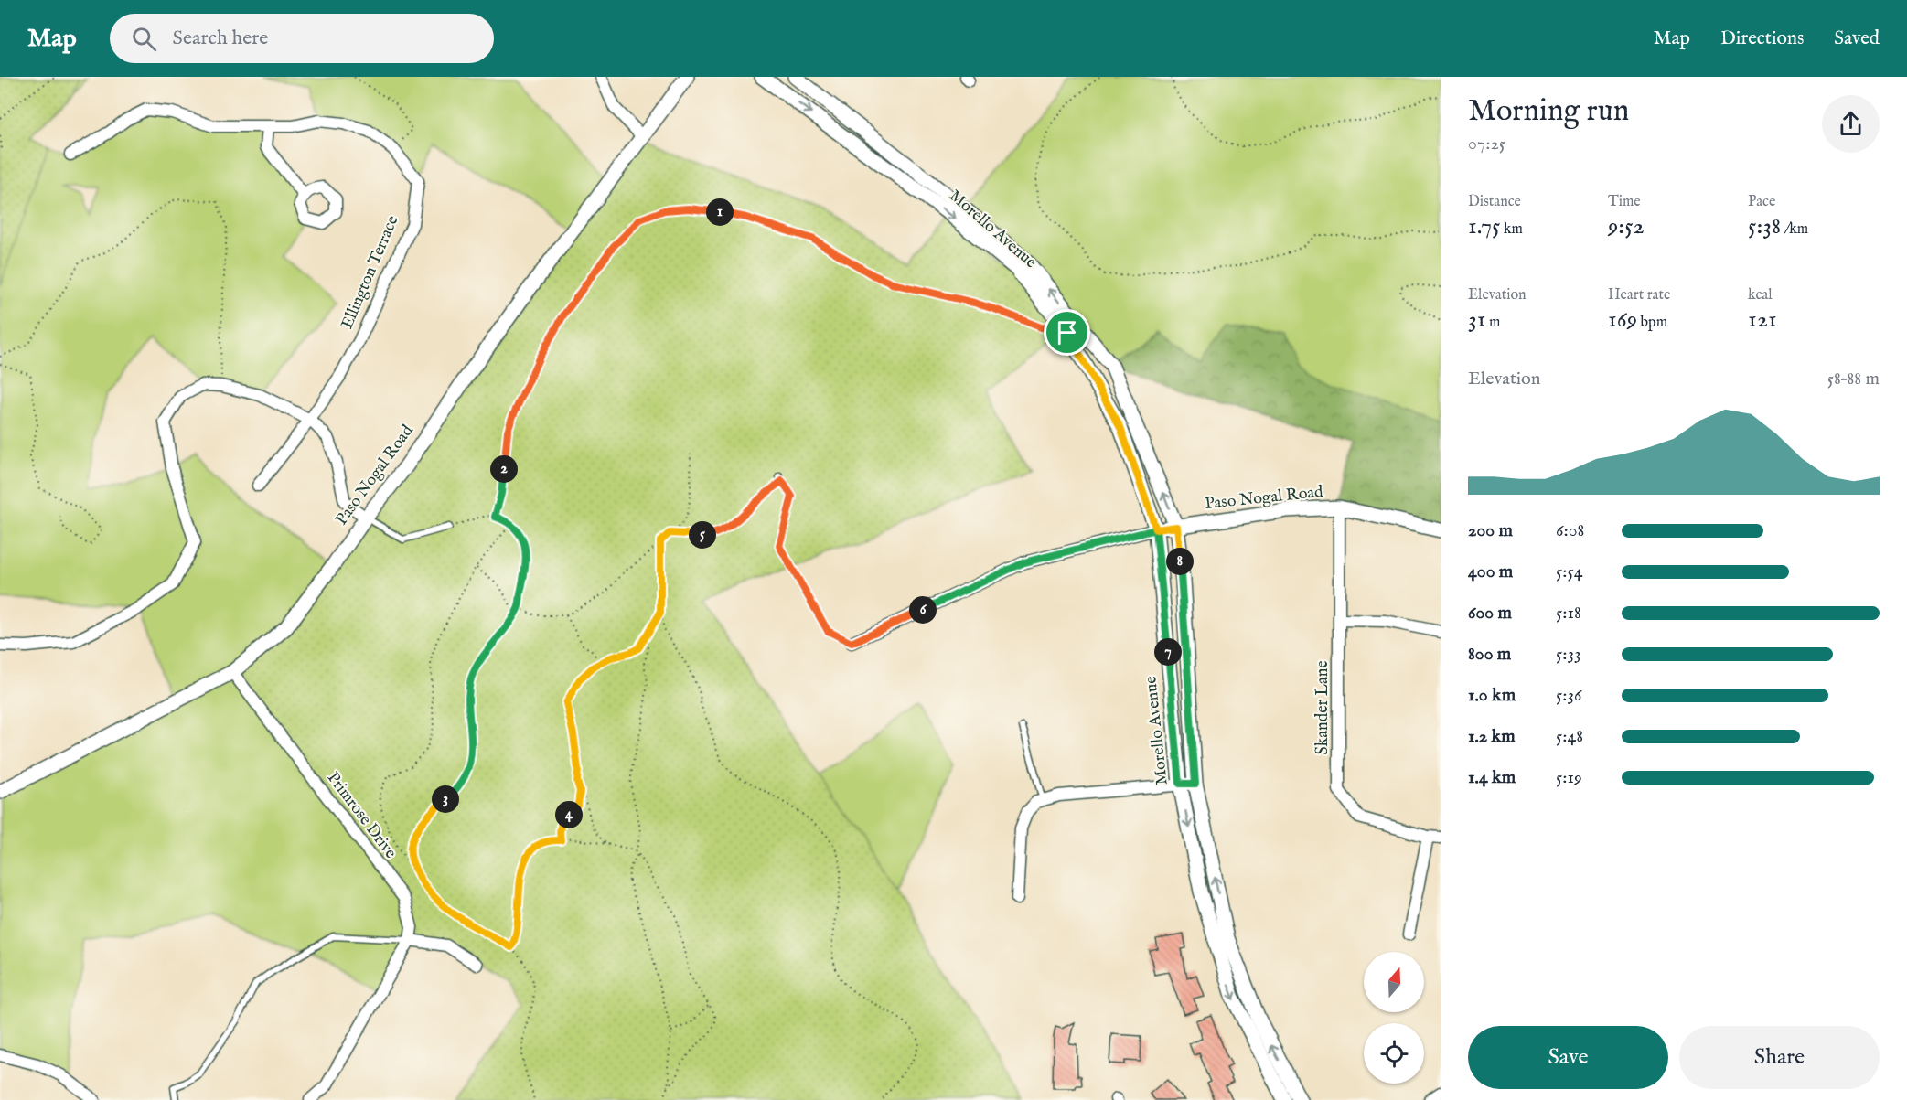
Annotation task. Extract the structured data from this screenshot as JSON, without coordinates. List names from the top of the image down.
{
  "streets": {
    "street": [
      "Morello Avenue",
      "Ellington Terrace",
      "Paso Nogal Road",
      "Skander Lane",
      "Primrose Drive"
    ]
  },
  "crossings": [
    ["Morello Avenue", "Paso Nogal Road"],
    ["Paso Nogal Road", "Skander Lane"],
    ["Paso Nogal Road", "Primrose Drive"]
  ],
  "north": "top",
  "page": {
    "header": "Map",
    "search": "Search here",
    "nav": ["Map", "Directions", "Saved"],
    "heading": ["Morning run", "07:25"],
    "stats": [
      ["Distance", "1.75 km"],
      ["Time", "9:52"],
      ["Pace", "5:38 /km"],
      ["Elevation", "31 m"],
      ["Heart rate", "169 bpm"],
      ["kcal", "121"]
    ],
    "pins": [
      "1",
      "2",
      "5",
      "8",
      "6",
      "7",
      "3",
      "4"
    ],
    "chart": ["Elevation", "58–88 m"],
    "list": [
      {
        "name": "200 m",
        "note": "6:08"
      },
      {
        "name": "400 m",
        "note": "5:54"
      },
      {
        "name": "600 m",
        "note": "5:18"
      },
      {
        "name": "800 m",
        "note": "5:33"
      },
      {
        "name": "1.0 km",
        "note": "5:36"
      },
      {
        "name": "1.2 km",
        "note": "5:48"
      },
      {
        "name": "1.4 km",
        "note": "5:19"
      }
    ],
    "buttons": ["Save", "Share"]
  }
}
